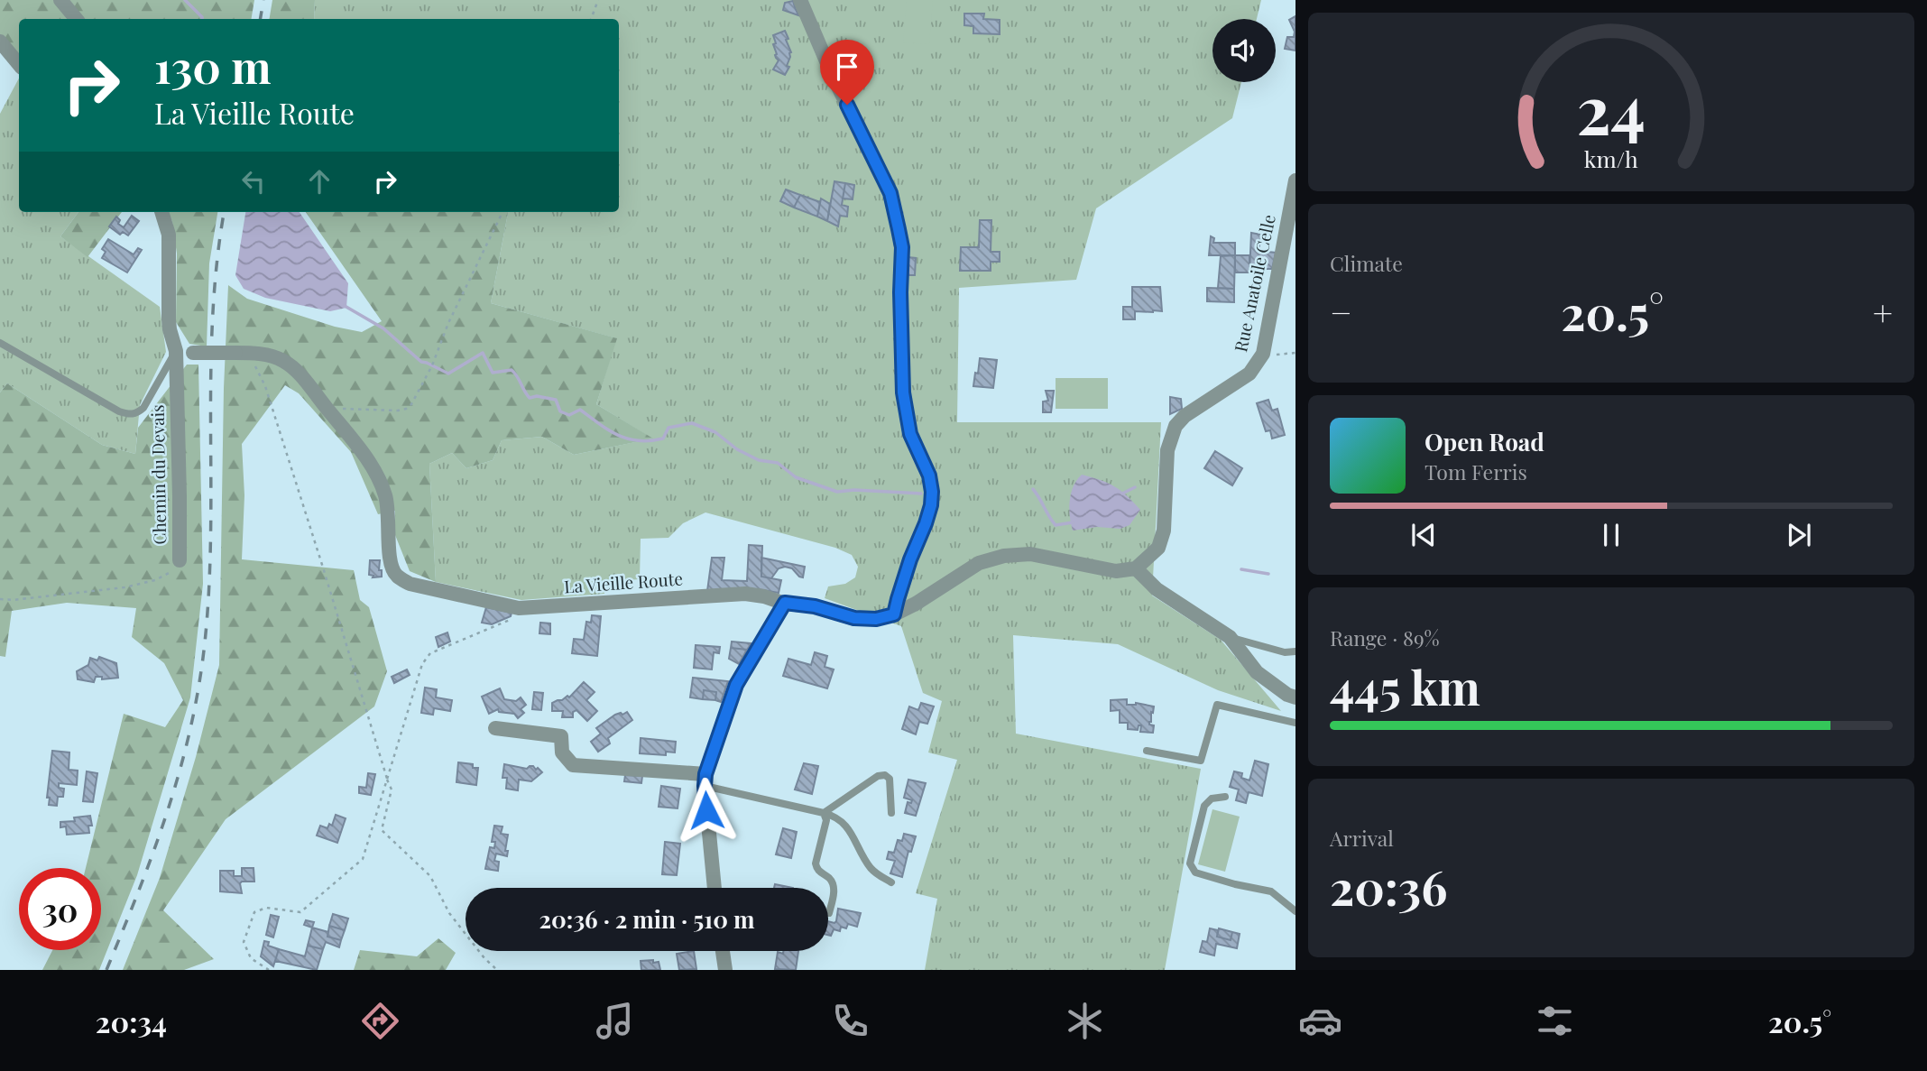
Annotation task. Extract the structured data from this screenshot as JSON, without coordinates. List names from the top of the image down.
{
  "streets": {
    "street": ["Rue Anatoile Celle", "Chemin du Devais", "La Vieille Route"]
  },
  "crossings": [
    ["Rue Anatoile Celle", "La Vieille Route"],
    ["Chemin du Devais", "La Vieille Route"]
  ],
  "page": {
    "turn": ["130 m", "La Vieille Route"],
    "tile": [
      "Climate",
      ["Range · 89%", "445 km"],
      ["Arrival", "20:36"]
    ],
    "heat": ["−", "20.5°", "+"],
    "song": ["Open Road", "Tom Ferris"],
    "limit": "30",
    "trip": "20:36 · 2 min · 510 m",
    "tabs": ["20:34", "20.5°"],
    "gauge": ["24", "km/h"]
  }
}
